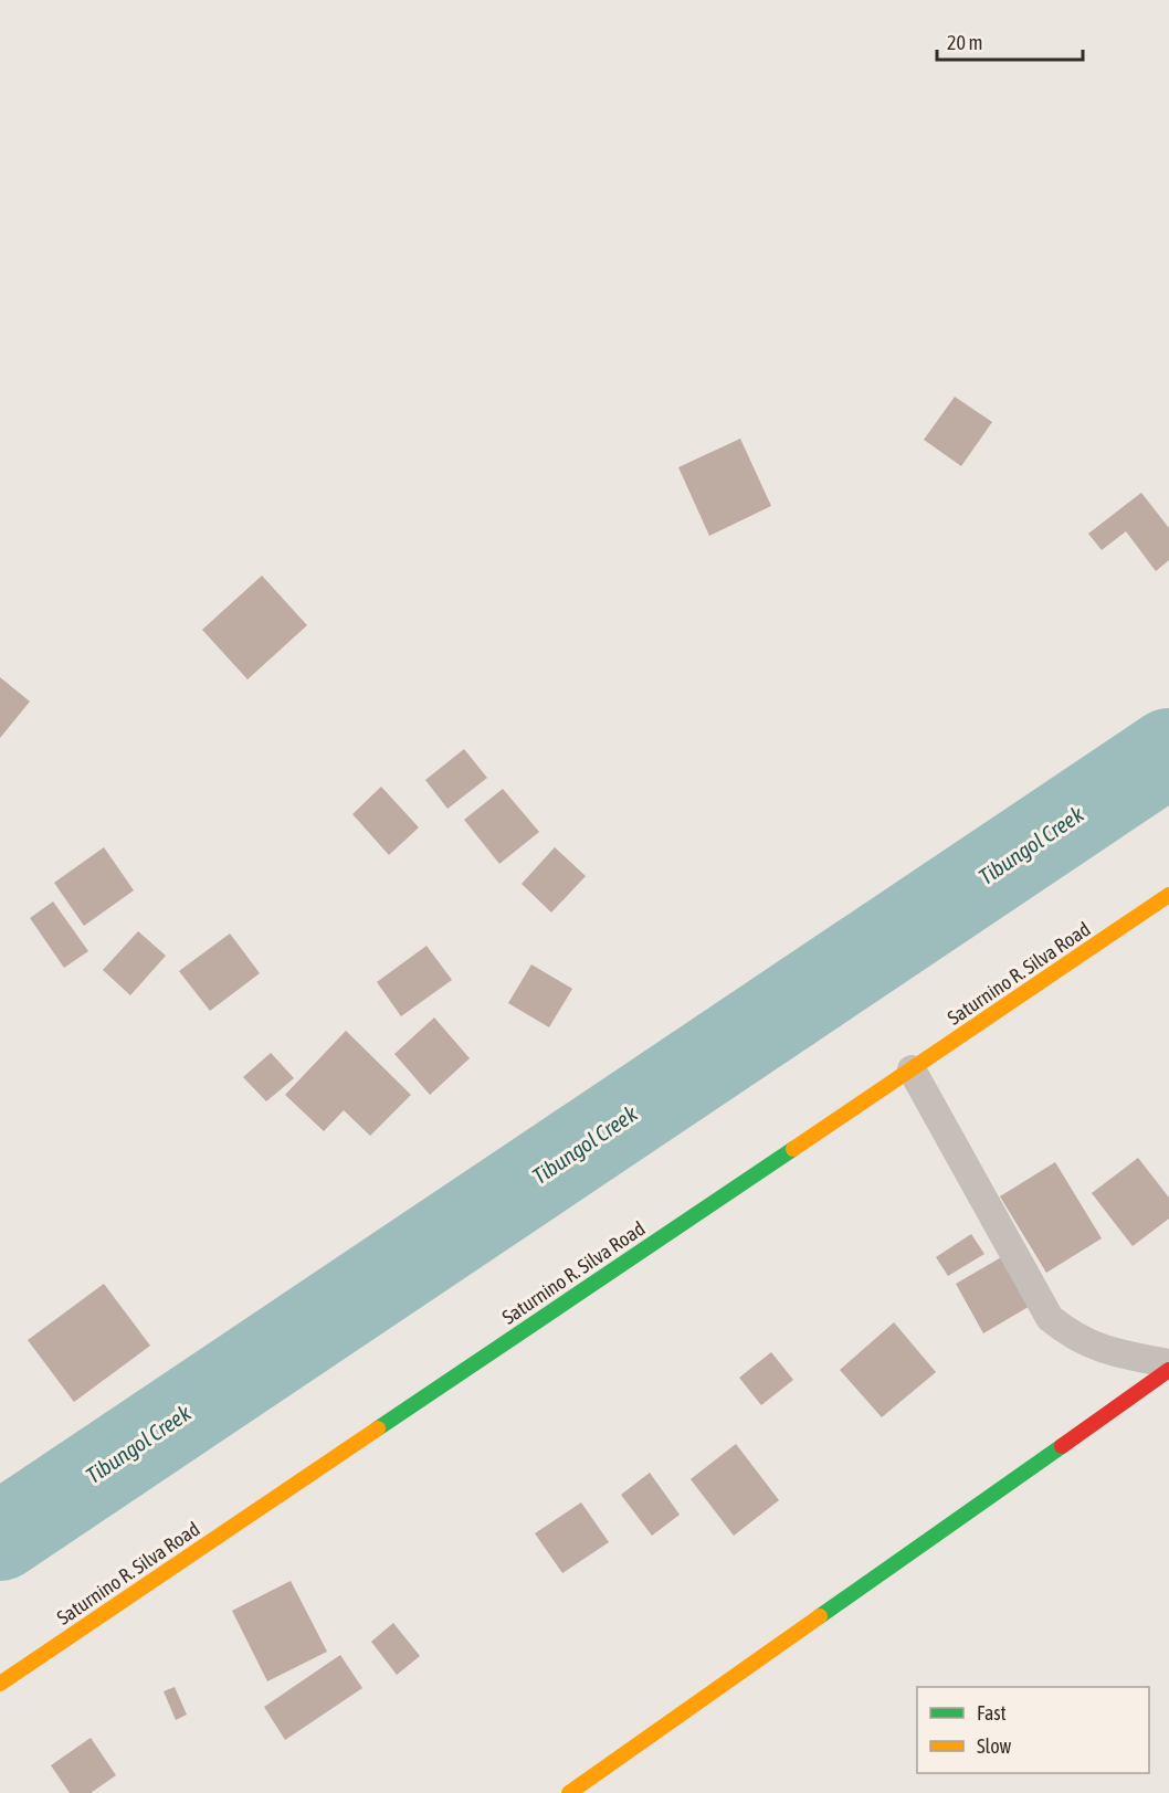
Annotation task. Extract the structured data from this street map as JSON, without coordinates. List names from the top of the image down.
{
  "streets": {
    "main road": ["Saturnino R. Silva Road"]
  },
  "water": ["Tibungol Creek"],
  "legend": ["Fast", "Slow"],
  "scale_bar": "20 m"
}
